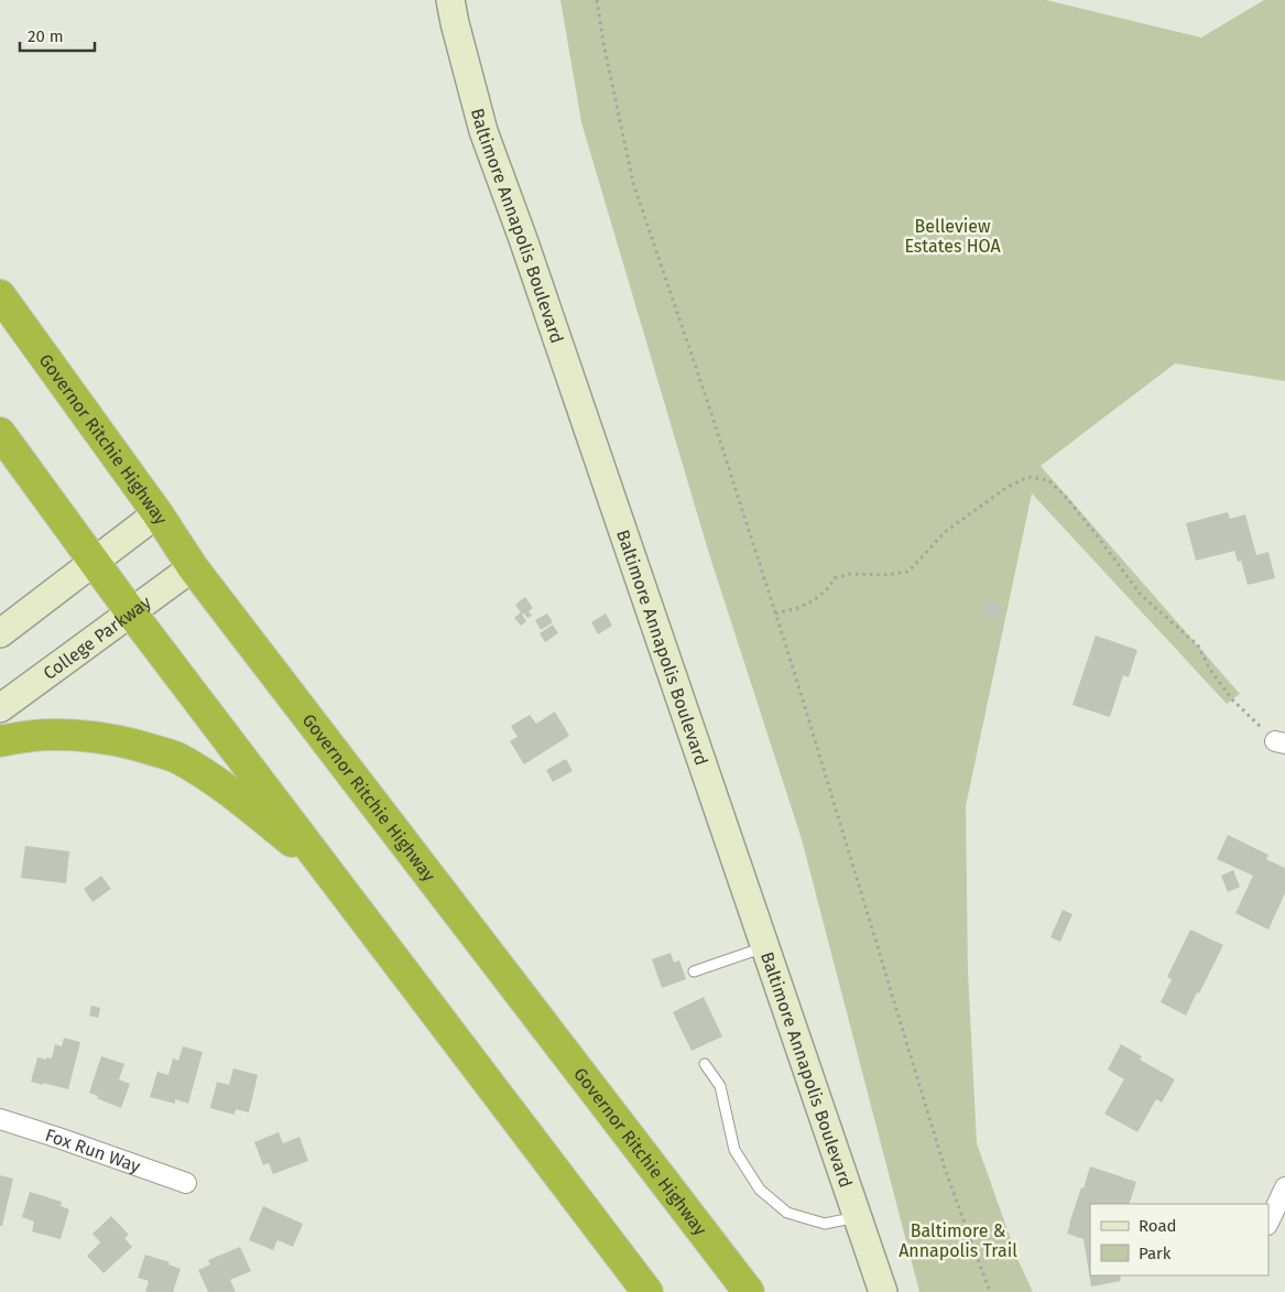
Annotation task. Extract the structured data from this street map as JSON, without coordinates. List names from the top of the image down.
{
  "streets": {
    "highway": ["Governor Ritchie Highway"],
    "street": ["Baltimore Annapolis Boulevard", "College Parkway", "Fox Run Way"]
  },
  "crossings": [
    ["Governor Ritchie Highway", "College Parkway"]
  ],
  "parks": ["Belleview Estates HOA", "Baltimore & Annapolis Trail"],
  "legend": ["Road", "Park"],
  "scale_bar": "20 m"
}
